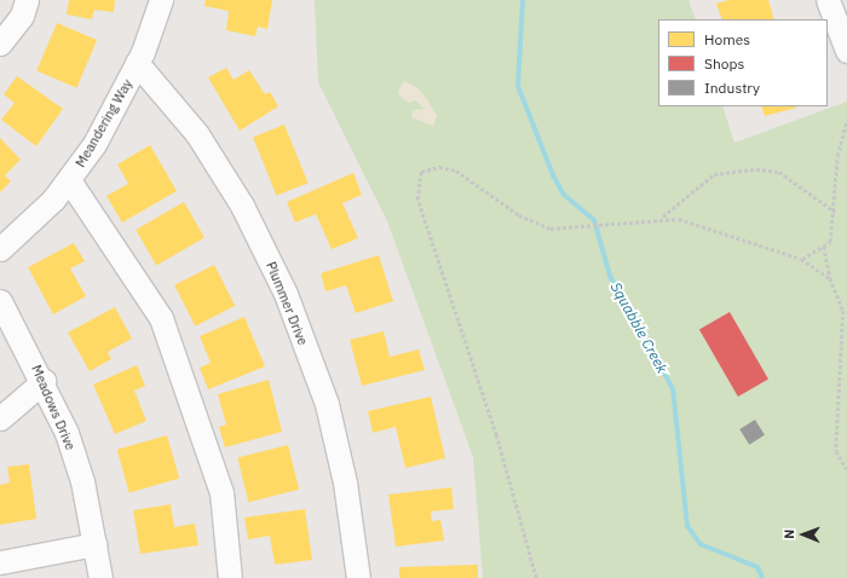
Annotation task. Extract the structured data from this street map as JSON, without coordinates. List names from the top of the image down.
{
  "streets": {
    "street": ["Meandering Way", "Plummer Drive", "Meadows Drive"]
  },
  "crossings": [
    ["Meandering Way", "Plummer Drive"]
  ],
  "water": ["Squabble Creek"],
  "legend": ["Homes", "Shops", "Industry"],
  "north": "left"
}
